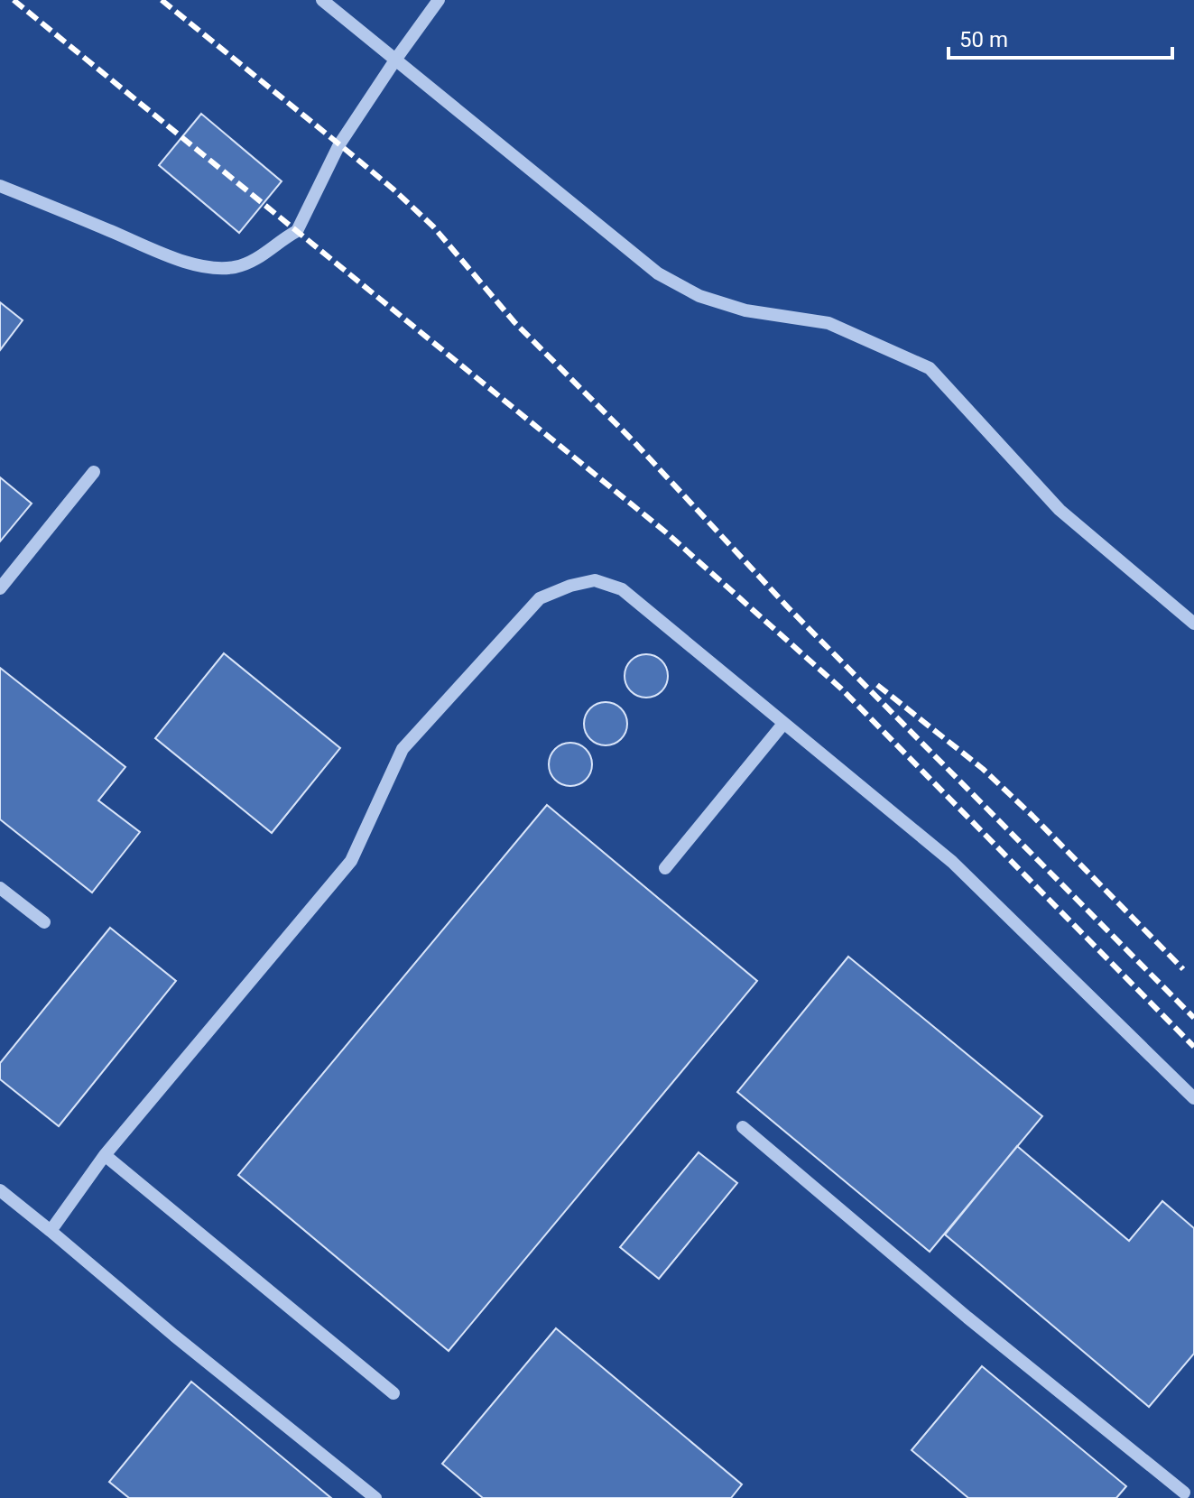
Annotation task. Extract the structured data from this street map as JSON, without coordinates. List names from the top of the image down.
{
  "scale_bar": "50 m"
}
